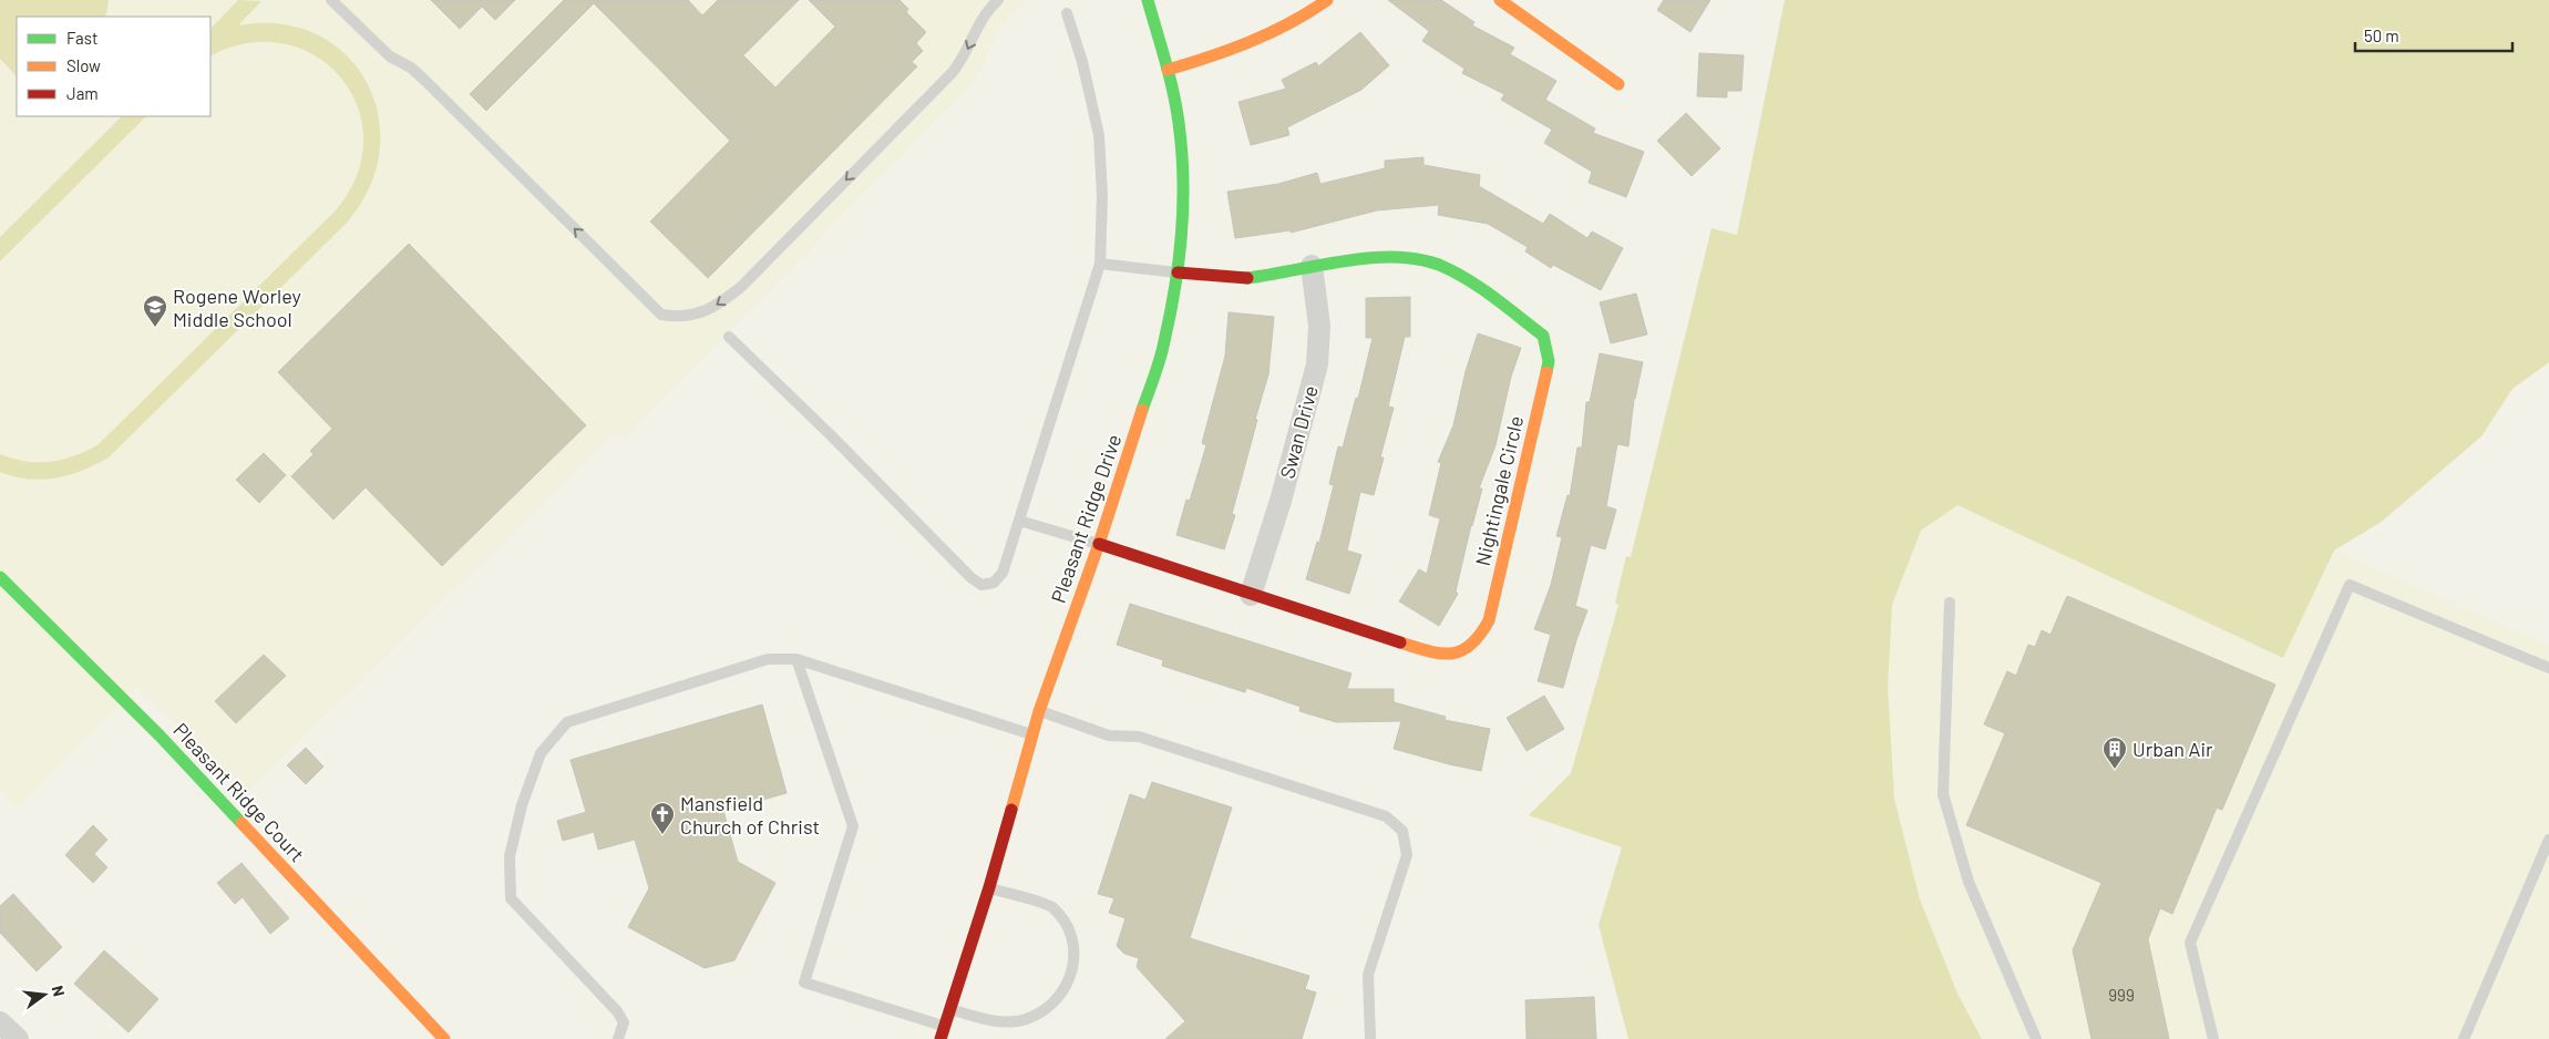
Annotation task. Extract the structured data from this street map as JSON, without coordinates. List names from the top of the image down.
{
  "streets": {
    "street": [
      "Swan Drive",
      "Nightingale Circle",
      "Pleasant Ridge Drive",
      "Pleasant Ridge Court"
    ]
  },
  "crossings": [
    ["Swan Drive", "Nightingale Circle"],
    ["Nightingale Circle", "Pleasant Ridge Drive"]
  ],
  "places": {
    "school or university": ["Rogene Worley Middle School"],
    "building": ["Urban Air"],
    "church": ["Mansfield Church of Christ"]
  },
  "house_numbers": ["999"],
  "legend": ["Fast", "Slow", "Jam"],
  "scale_bar": "50 m",
  "north": "right"
}
